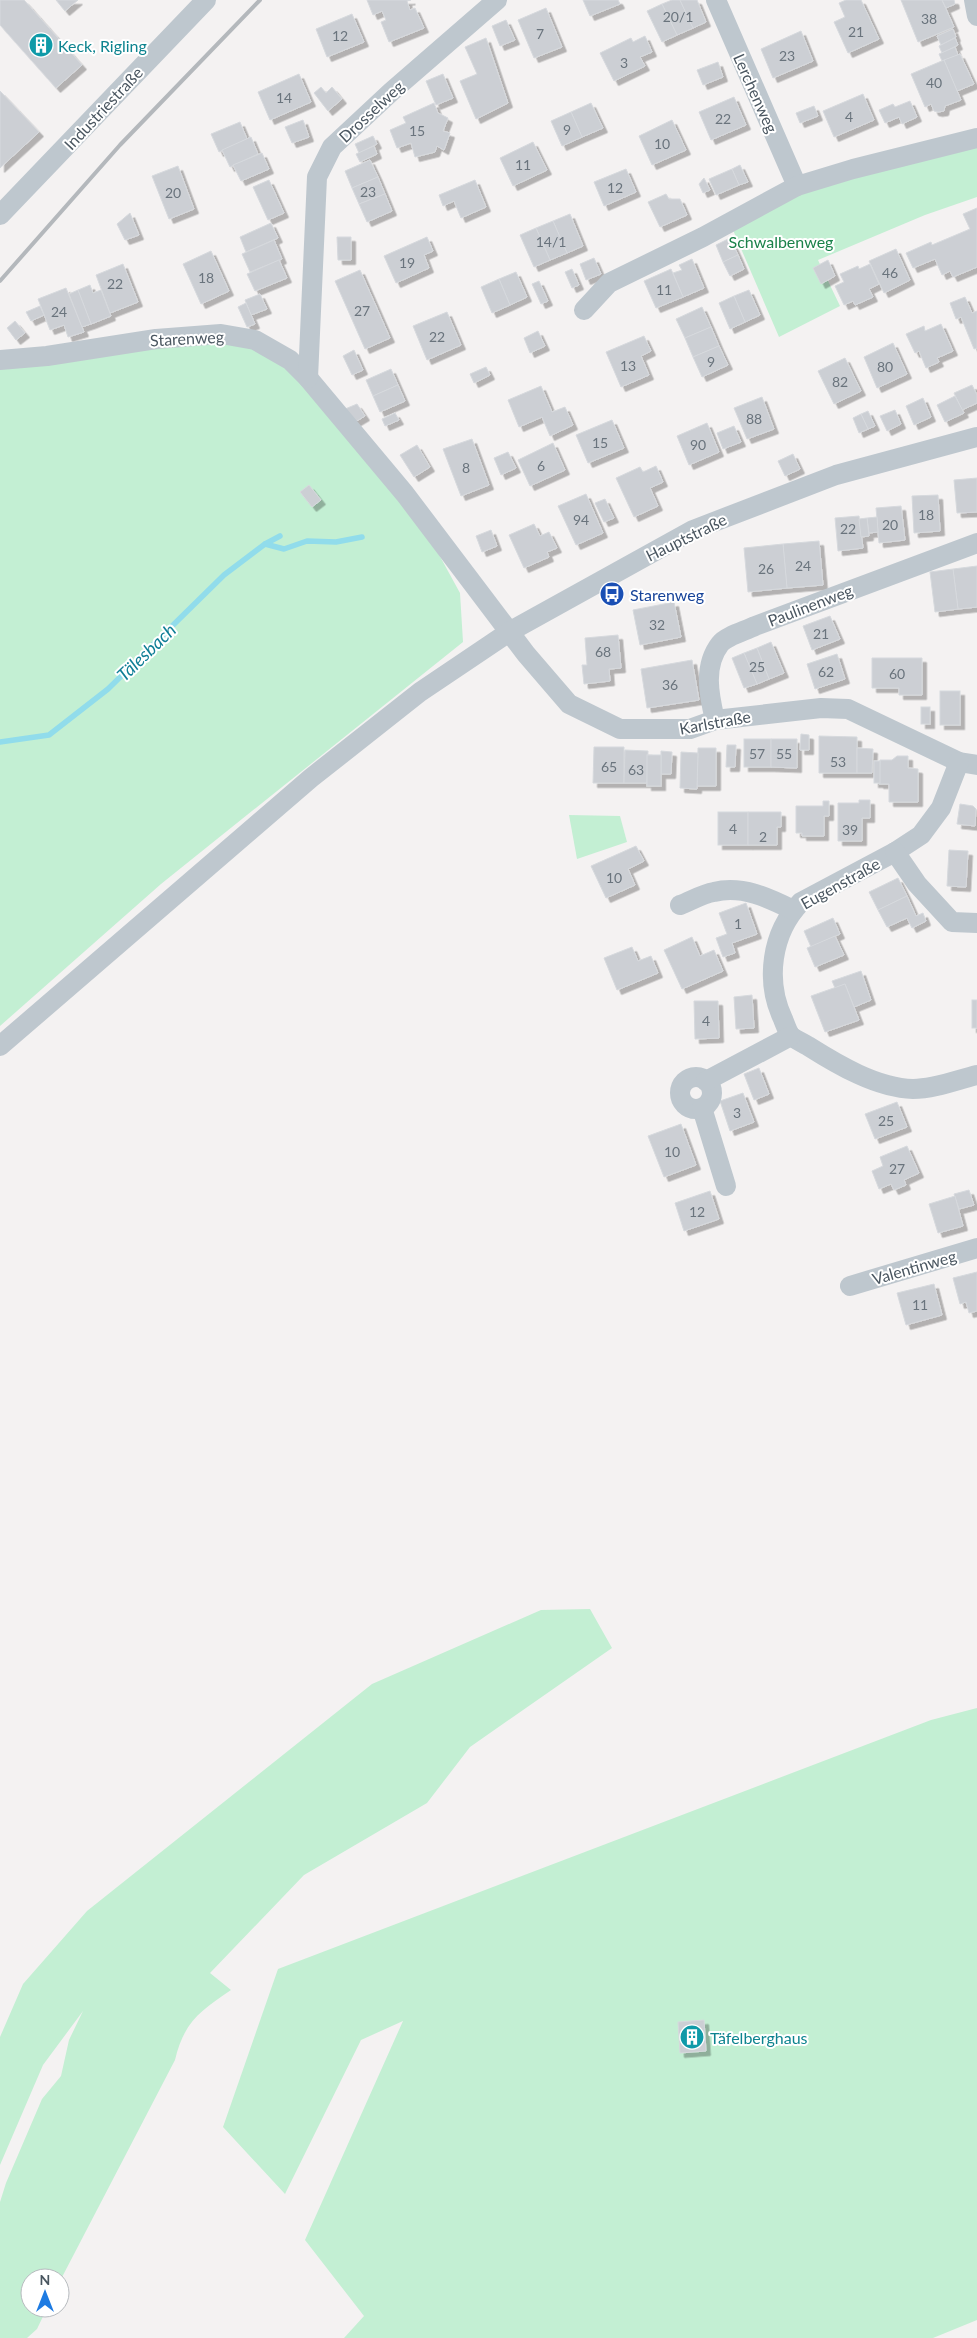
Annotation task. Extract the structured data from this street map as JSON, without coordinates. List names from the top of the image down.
{
  "streets": {
    "street": [
      "Lerchenweg",
      "Industriestraße",
      "Drosselweg",
      "Starenweg",
      "Hauptstraße",
      "Paulinenweg",
      "Karlstraße",
      "Eugenstraße",
      "Valentinweg"
    ]
  },
  "crossings": [
    ["Drosselweg", "Starenweg"],
    ["Starenweg", "Hauptstraße"],
    ["Starenweg", "Karlstraße"],
    ["Hauptstraße", "Karlstraße"],
    ["Paulinenweg", "Karlstraße"],
    ["Karlstraße", "Eugenstraße"]
  ],
  "water": ["Tälesbach"],
  "parks": ["Schwalbenweg"],
  "places": {
    "building": ["Keck, Rigling", "Täfelberghaus"],
    "bus stop": ["Starenweg"]
  },
  "house_numbers": [
    "20/1",
    "38",
    "21",
    "7",
    "12",
    "23",
    "3",
    "40",
    "14",
    "4",
    "22",
    "9",
    "15",
    "10",
    "11",
    "12",
    "23",
    "20",
    "14/1",
    "19",
    "46",
    "18",
    "22",
    "11",
    "27",
    "24",
    "22",
    "9",
    "13",
    "80",
    "82",
    "88",
    "15",
    "90",
    "6",
    "8",
    "18",
    "94",
    "20",
    "22",
    "24",
    "26",
    "32",
    "21",
    "68",
    "25",
    "62",
    "60",
    "36",
    "57",
    "55",
    "53",
    "65",
    "63",
    "4",
    "39",
    "2",
    "10",
    "1",
    "4",
    "3",
    "25",
    "10",
    "27",
    "12",
    "11"
  ],
  "north": "top"
}
